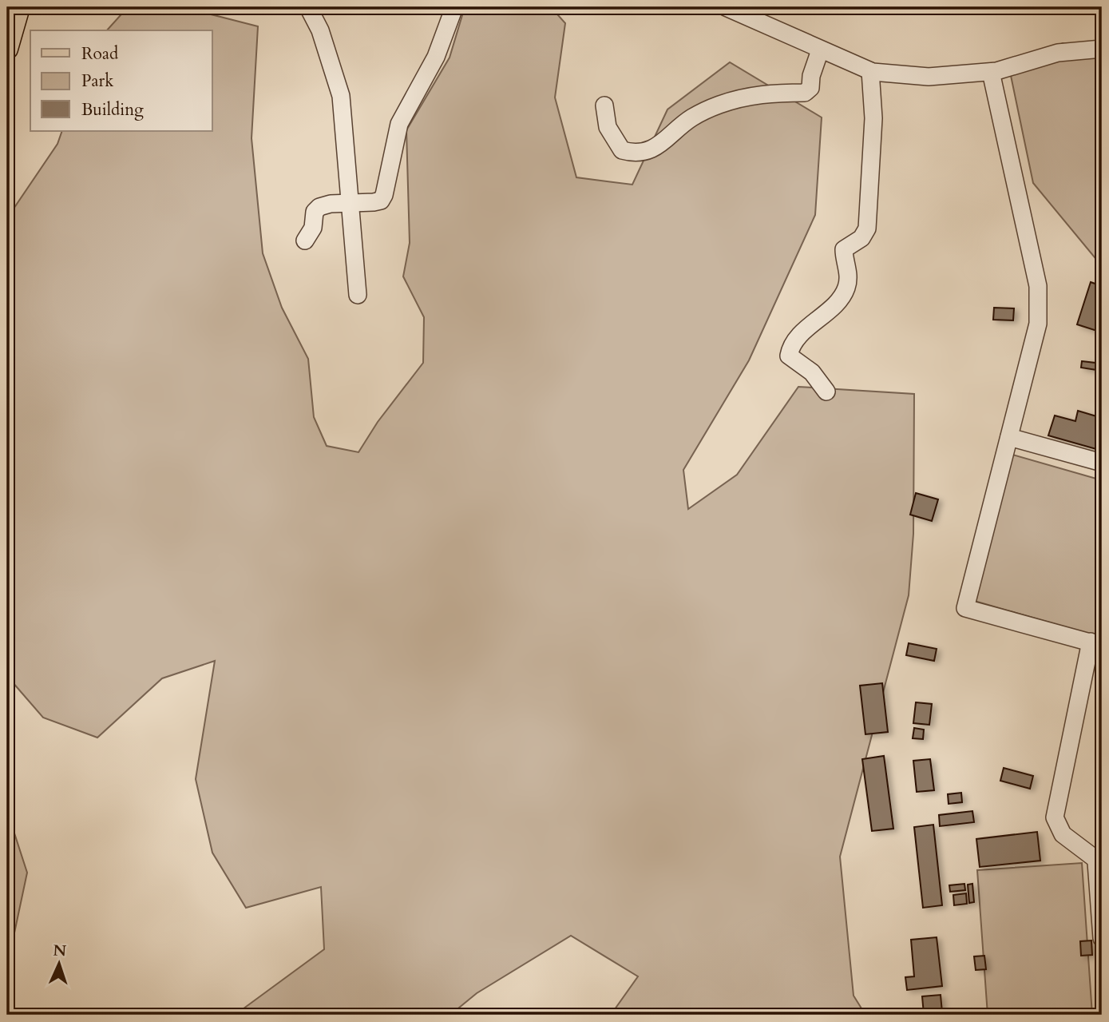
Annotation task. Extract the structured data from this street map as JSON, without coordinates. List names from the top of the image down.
{
  "legend": ["Road", "Park", "Building"],
  "north": "top"
}
